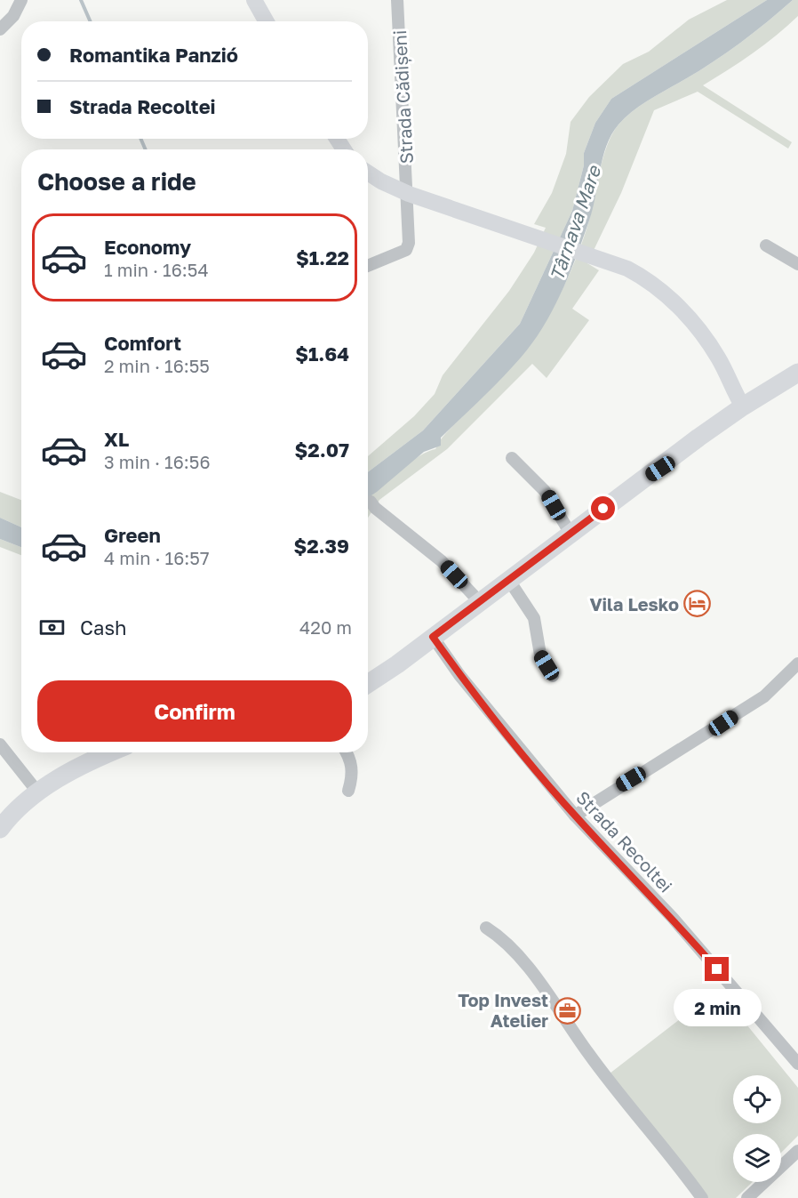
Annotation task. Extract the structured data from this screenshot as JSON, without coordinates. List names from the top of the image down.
{
  "streets": {
    "main road": ["Strada Cădișeni"],
    "street": ["Strada Recoltei"]
  },
  "water": ["Târnava Mare"],
  "places": {
    "hotel": ["Vila Lesko"],
    "office": ["Top Invest Atelier"]
  },
  "page": {
    "banner": ["Romantika Panzió", "Strada Recoltei"],
    "heading": "Choose a ride",
    "list": [
      {
        "name": "Economy",
        "note": "1 min · 16:54",
        "value": "$1.22"
      },
      {
        "name": "Comfort",
        "note": "2 min · 16:55",
        "value": "$1.64"
      },
      {
        "name": "XL",
        "note": "3 min · 16:56",
        "value": "$2.07"
      },
      {
        "name": "Green",
        "note": "4 min · 16:57",
        "value": "$2.39"
      }
    ],
    "pay": ["Cash", "420 m"],
    "buttons": "Confirm",
    "bubble": "2 min"
  }
}
